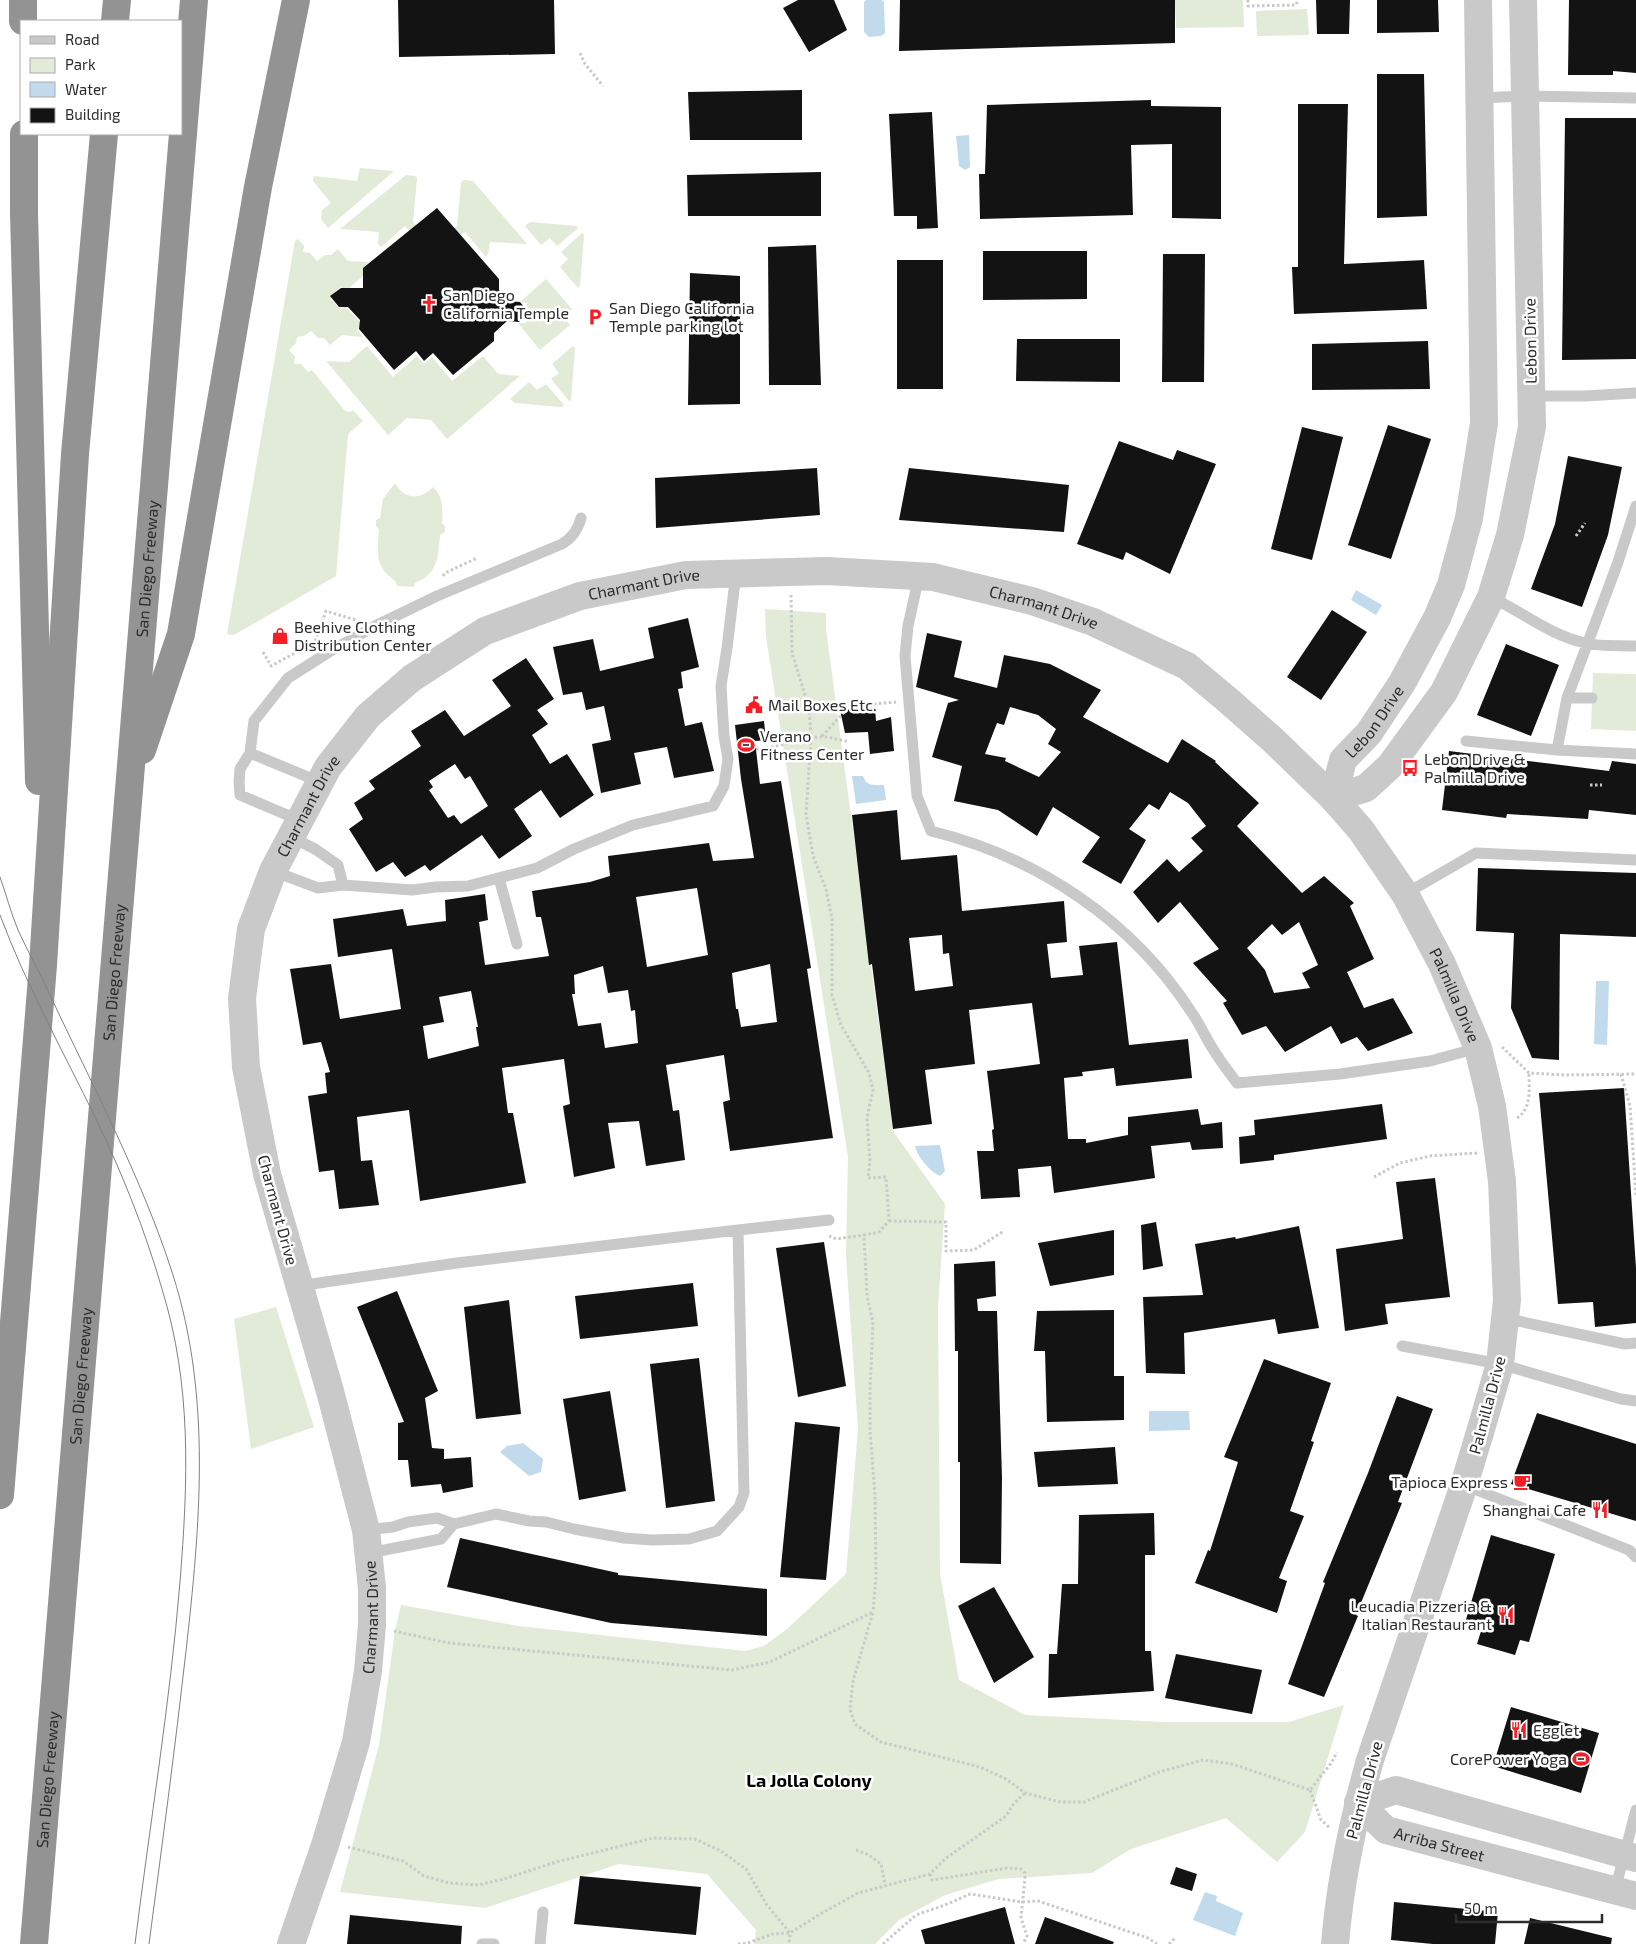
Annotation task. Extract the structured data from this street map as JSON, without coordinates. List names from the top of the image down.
{
  "streets": {
    "highway": ["San Diego Freeway"],
    "street": [
      "Lebon Drive",
      "Charmant Drive",
      "Palmilla Drive",
      "Arriba Street"
    ]
  },
  "crossings": [
    ["Lebon Drive", "Charmant Drive"],
    ["Lebon Drive", "Palmilla Drive"],
    ["Charmant Drive", "Palmilla Drive"],
    ["Palmilla Drive", "Arriba Street"]
  ],
  "districts": ["La Jolla Colony"],
  "places": {
    "church": ["San Diego California Temple"],
    "parking": ["San Diego California Temple parking lot"],
    "shop": ["Beehive Clothing Distribution Center"],
    "public building": ["Mail Boxes Etc."],
    "sports": ["Verano Fitness Center", "CorePower Yoga"],
    "bus stop": ["Lebon Drive & Palmilla Drive"],
    "cafe": ["Tapioca Express"],
    "restaurant": ["Shanghai Cafe", "Leucadia Pizzeria & Italian Restaurant", "Egglet"]
  },
  "legend": [
    "Road",
    "Park",
    "Water",
    "Building"
  ],
  "scale_bar": "50 m"
}
